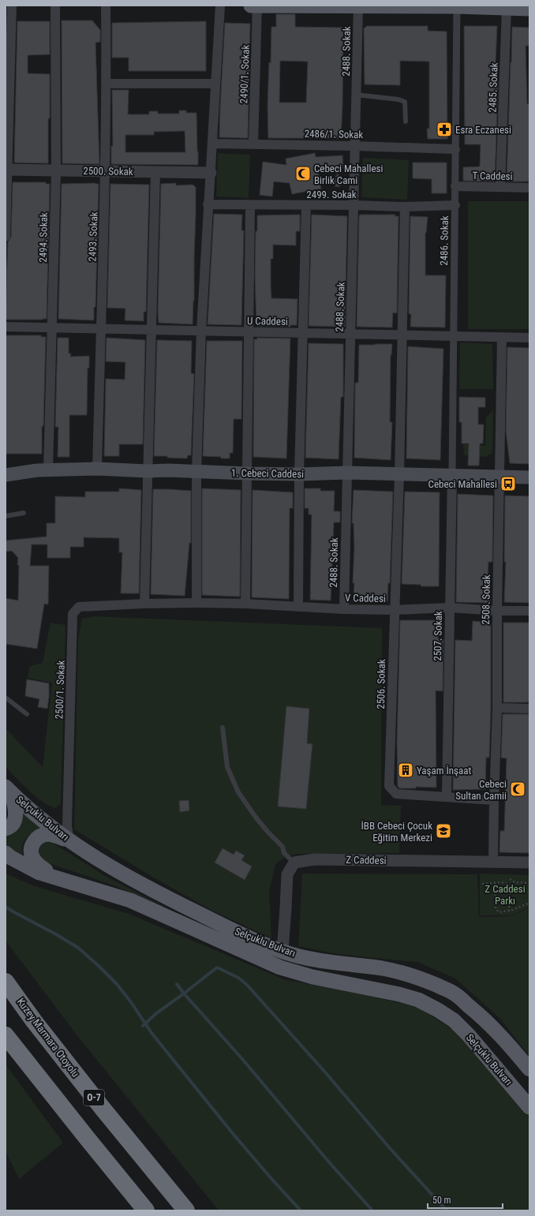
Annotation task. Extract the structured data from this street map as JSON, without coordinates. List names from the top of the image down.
{
  "streets": {
    "highway": ["Kuzey Marmara Otoyolu", "O-7"],
    "main road": ["1. Cebeci Caddesi", "Selçuklu Bulvarı"],
    "street": [
      "2488. Sokak",
      "2490/1. Sokak",
      "2485. Sokak",
      "2486/1. Sokak",
      "2500. Sokak",
      "T Caddesi",
      "2499. Sokak",
      "2493. Sokak",
      "2494. Sokak",
      "2486. Sokak",
      "U Caddesi",
      "V Caddesi",
      "2508. Sokak",
      "2507. Sokak",
      "2506. Sokak",
      "2500/1. Sokak",
      "Z Caddesi"
    ]
  },
  "crossings": [
    ["2488. Sokak", "2486/1. Sokak"],
    ["2488. Sokak", "2499. Sokak"],
    ["2488. Sokak", "U Caddesi"],
    ["2488. Sokak", "1. Cebeci Caddesi"],
    ["2488. Sokak", "V Caddesi"],
    ["2490/1. Sokak", "2486/1. Sokak"],
    ["2485. Sokak", "T Caddesi"],
    ["2486/1. Sokak", "2486. Sokak"],
    ["2500. Sokak", "2493. Sokak"],
    ["2500. Sokak", "2494. Sokak"],
    ["T Caddesi", "2486. Sokak"],
    ["2499. Sokak", "2486. Sokak"],
    ["2499. Sokak", "2506. Sokak"],
    ["2493. Sokak", "U Caddesi"],
    ["2493. Sokak", "1. Cebeci Caddesi"],
    ["2494. Sokak", "U Caddesi"],
    ["2494. Sokak", "1. Cebeci Caddesi"],
    ["2486. Sokak", "U Caddesi"],
    ["2486. Sokak", "1. Cebeci Caddesi"],
    ["2486. Sokak", "2507. Sokak"],
    ["U Caddesi", "2508. Sokak"],
    ["U Caddesi", "2506. Sokak"],
    ["1. Cebeci Caddesi", "2508. Sokak"],
    ["1. Cebeci Caddesi", "2507. Sokak"],
    ["1. Cebeci Caddesi", "2506. Sokak"],
    ["V Caddesi", "2508. Sokak"],
    ["V Caddesi", "2507. Sokak"],
    ["V Caddesi", "2506. Sokak"],
    ["V Caddesi", "2500/1. Sokak"],
    ["2508. Sokak", "2506. Sokak"],
    ["2508. Sokak", "Z Caddesi"],
    ["2507. Sokak", "2506. Sokak"],
    ["2500/1. Sokak", "Selçuklu Bulvarı"]
  ],
  "parks": ["Z Caddesi Parkı"],
  "places": {
    "pharmacy": ["Esra Eczanesi"],
    "mosque": ["Cebeci Mahallesi Birlik Cami", "Cebeci Sultan Camii"],
    "bus stop": ["Cebeci Mahallesi"],
    "building": ["Yaşam İnşaat"],
    "school or university": ["İBB Cebeci Çocuk Eğitim Merkezi"]
  },
  "scale_bar": "50 m"
}
